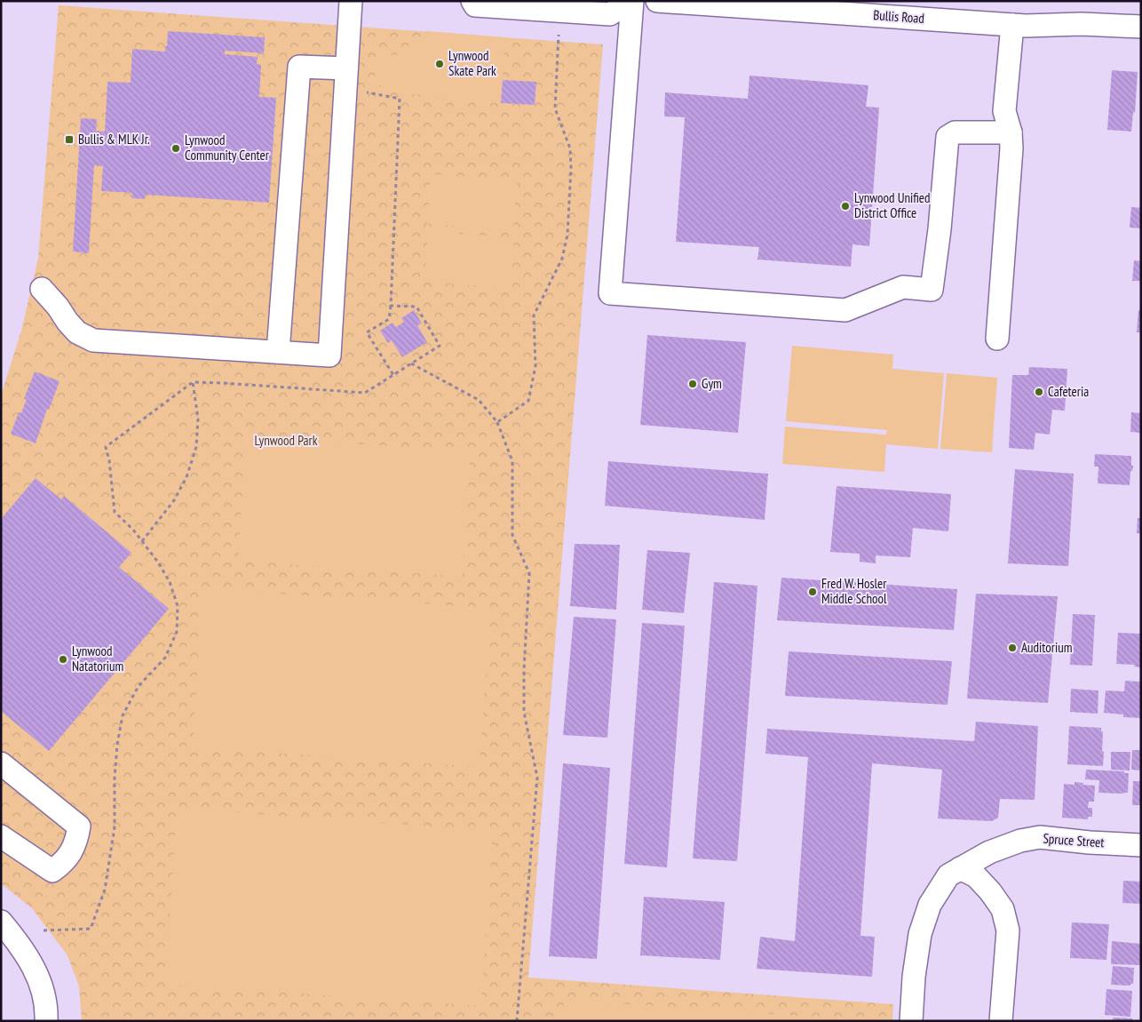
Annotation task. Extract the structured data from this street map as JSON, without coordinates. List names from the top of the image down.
{
  "streets": {
    "street": ["Bullis Road", "Spruce Street"]
  },
  "parks": ["Lynwood Park"],
  "places": {
    "other": [
      "Lynwood Skate Park",
      "Lynwood Community Center",
      "Lynwood Unified District Office",
      "Gym",
      "Cafeteria",
      "Fred W. Hosler Middle School",
      "Auditorium",
      "Lynwood Natatorium"
    ],
    "transit": ["Bullis & MLK Jr."]
  }
}
